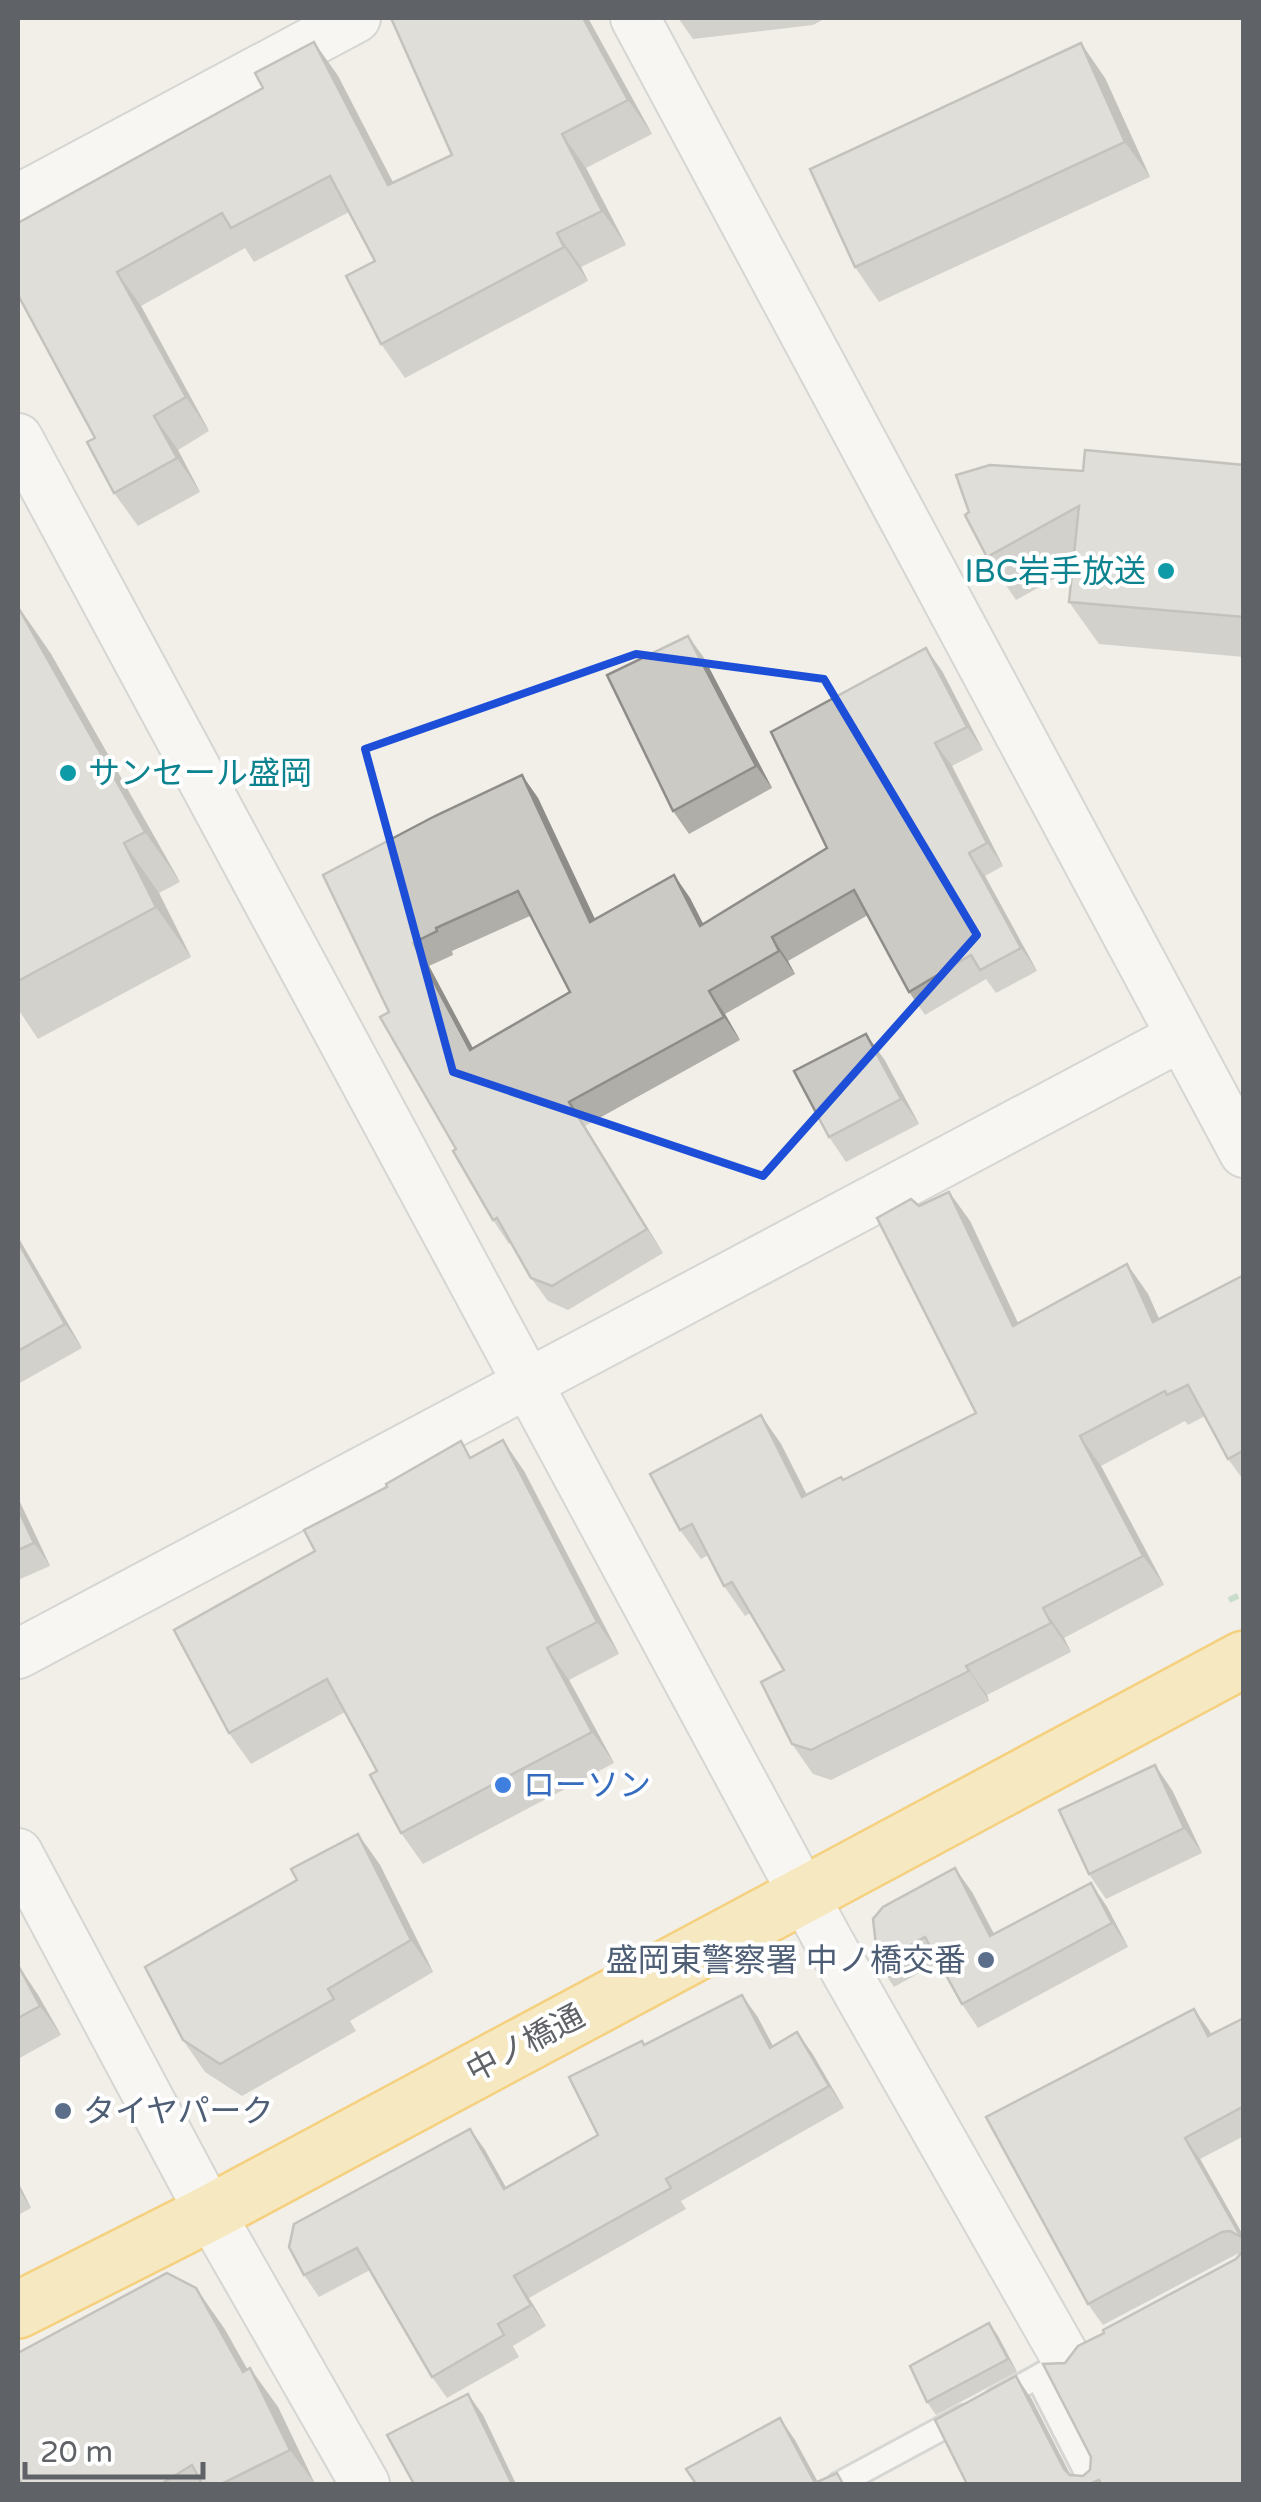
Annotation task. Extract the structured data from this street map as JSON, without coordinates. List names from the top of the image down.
{
  "streets": {
    "highway": ["中ノ橋通"]
  },
  "places": [
    "IBC岩手放送",
    "サンセール盛岡",
    "ローソン",
    "盛岡東警察署 中ノ橋交番",
    "タイヤパーク"
  ],
  "scale_bar": "20 m"
}
